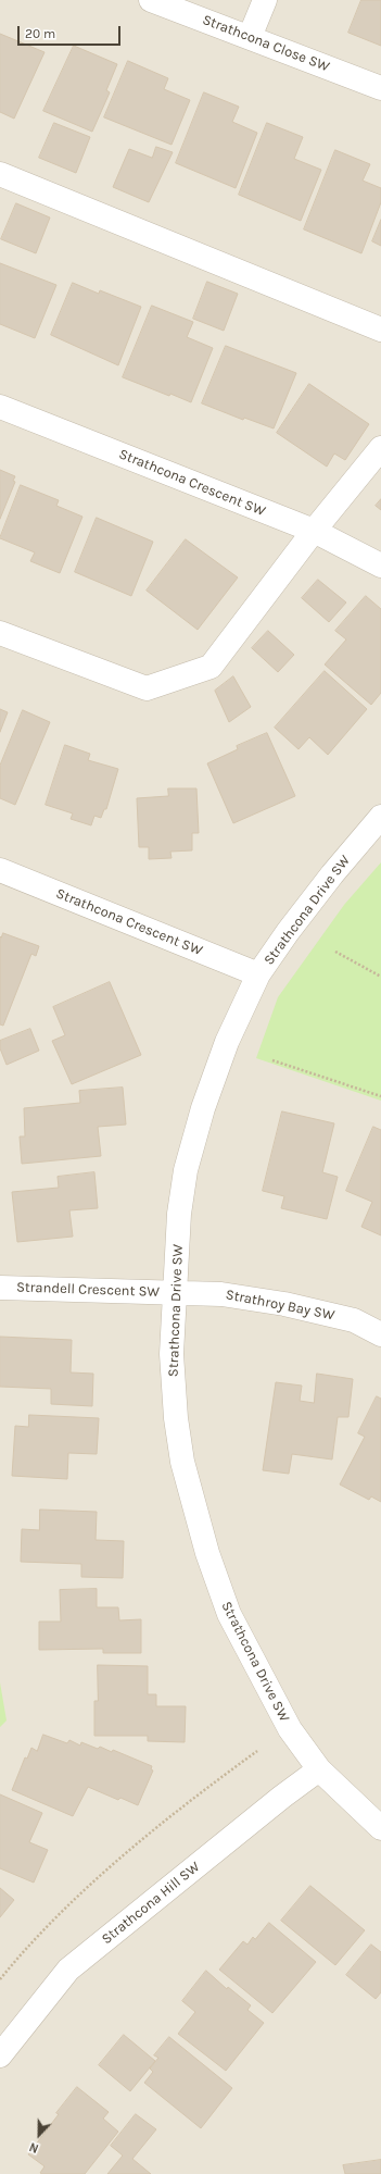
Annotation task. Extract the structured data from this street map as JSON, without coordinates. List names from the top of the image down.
{
  "streets": {
    "street": [
      "Strathcona Close SW",
      "Strathcona Crescent SW",
      "Strathcona Drive SW",
      "Strandell Crescent SW",
      "Strathroy Bay SW",
      "Strathcona Hill SW"
    ]
  },
  "crossings": [
    ["Strathcona Crescent SW", "Strathcona Drive SW"],
    ["Strathcona Drive SW", "Strandell Crescent SW"],
    ["Strathcona Drive SW", "Strathroy Bay SW"],
    ["Strathcona Drive SW", "Strathcona Hill SW"],
    ["Strandell Crescent SW", "Strathroy Bay SW"]
  ],
  "scale_bar": "20 m",
  "north": "bottom"
}
